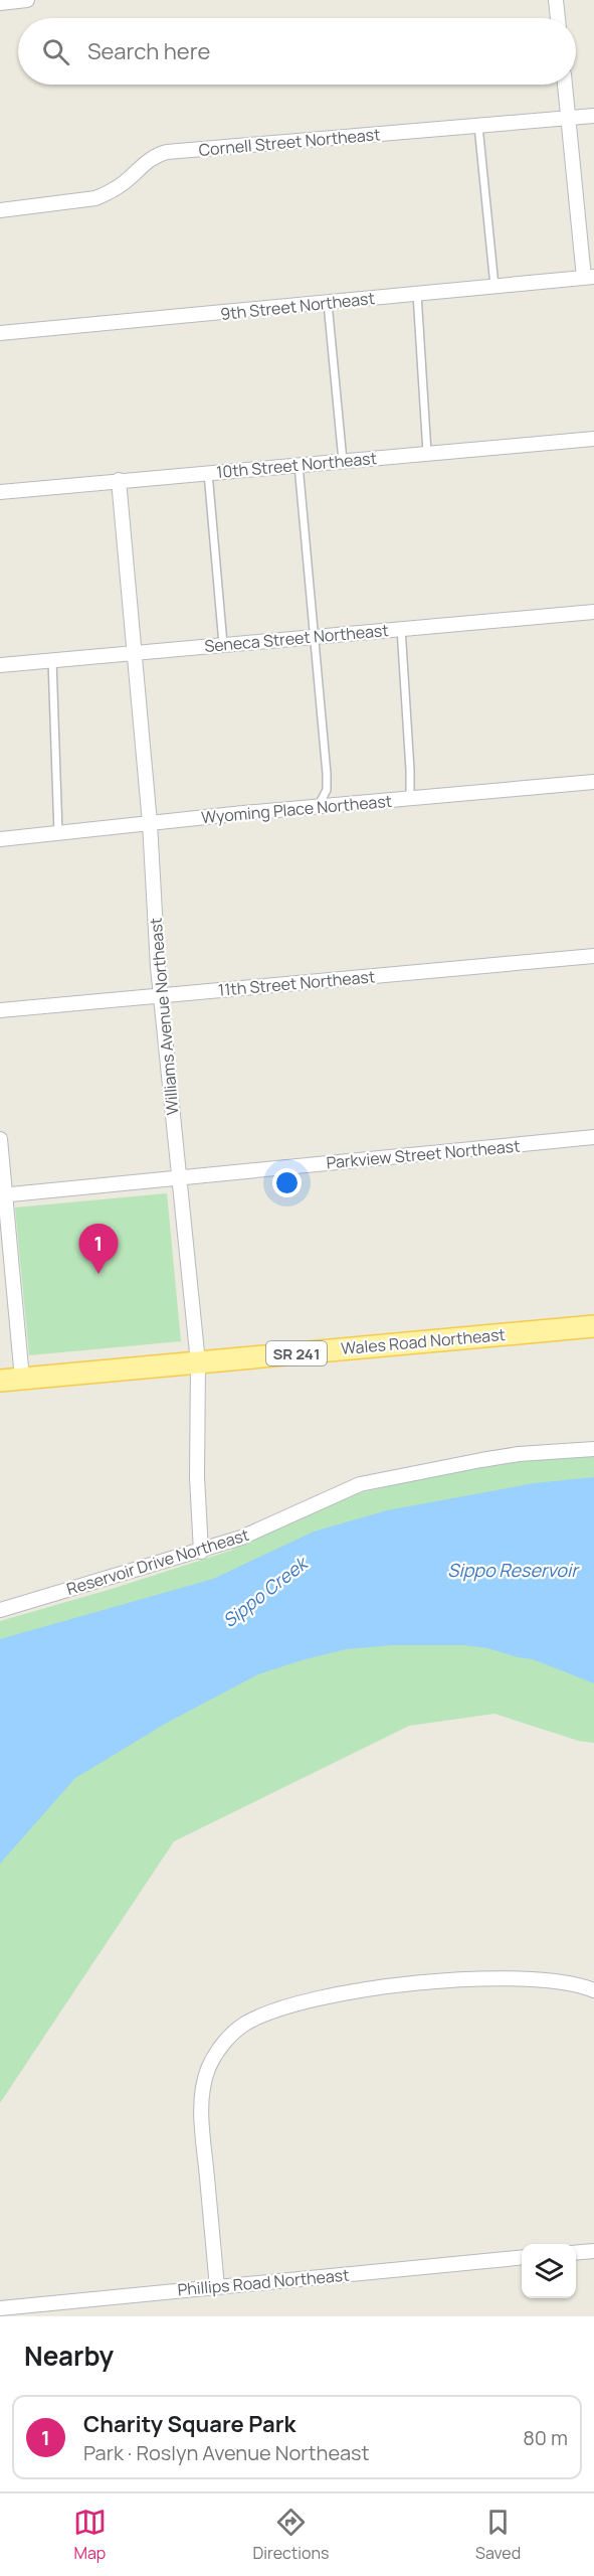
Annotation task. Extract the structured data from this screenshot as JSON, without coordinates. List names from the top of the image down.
{
  "streets": {
    "main road": ["Wales Road Northeast", "SR 241"],
    "street": [
      "Cornell Street Northeast",
      "9th Street Northeast",
      "10th Street Northeast",
      "Seneca Street Northeast",
      "Wyoming Place Northeast",
      "11th Street Northeast",
      "Williams Avenue Northeast",
      "Parkview Street Northeast",
      "Reservoir Drive Northeast",
      "Phillips Road Northeast"
    ]
  },
  "crossings": [
    ["10th Street Northeast", "Williams Avenue Northeast"],
    ["Seneca Street Northeast", "Williams Avenue Northeast"],
    ["Wyoming Place Northeast", "Williams Avenue Northeast"],
    ["11th Street Northeast", "Williams Avenue Northeast"],
    ["Williams Avenue Northeast", "Parkview Street Northeast"],
    ["Williams Avenue Northeast", "Wales Road Northeast"],
    ["Williams Avenue Northeast", "Reservoir Drive Northeast"]
  ],
  "water": ["Sippo Reservoir", "Sippo Creek"],
  "page": {
    "search": "Search here",
    "pins": "1",
    "heading": "Nearby",
    "list": [
      {
        "mark": "1",
        "name": "Charity Square Park",
        "note": "Park · Roslyn Avenue Northeast",
        "value": "80 m"
      }
    ],
    "nav": ["Map", "Directions", "Saved"]
  }
}
